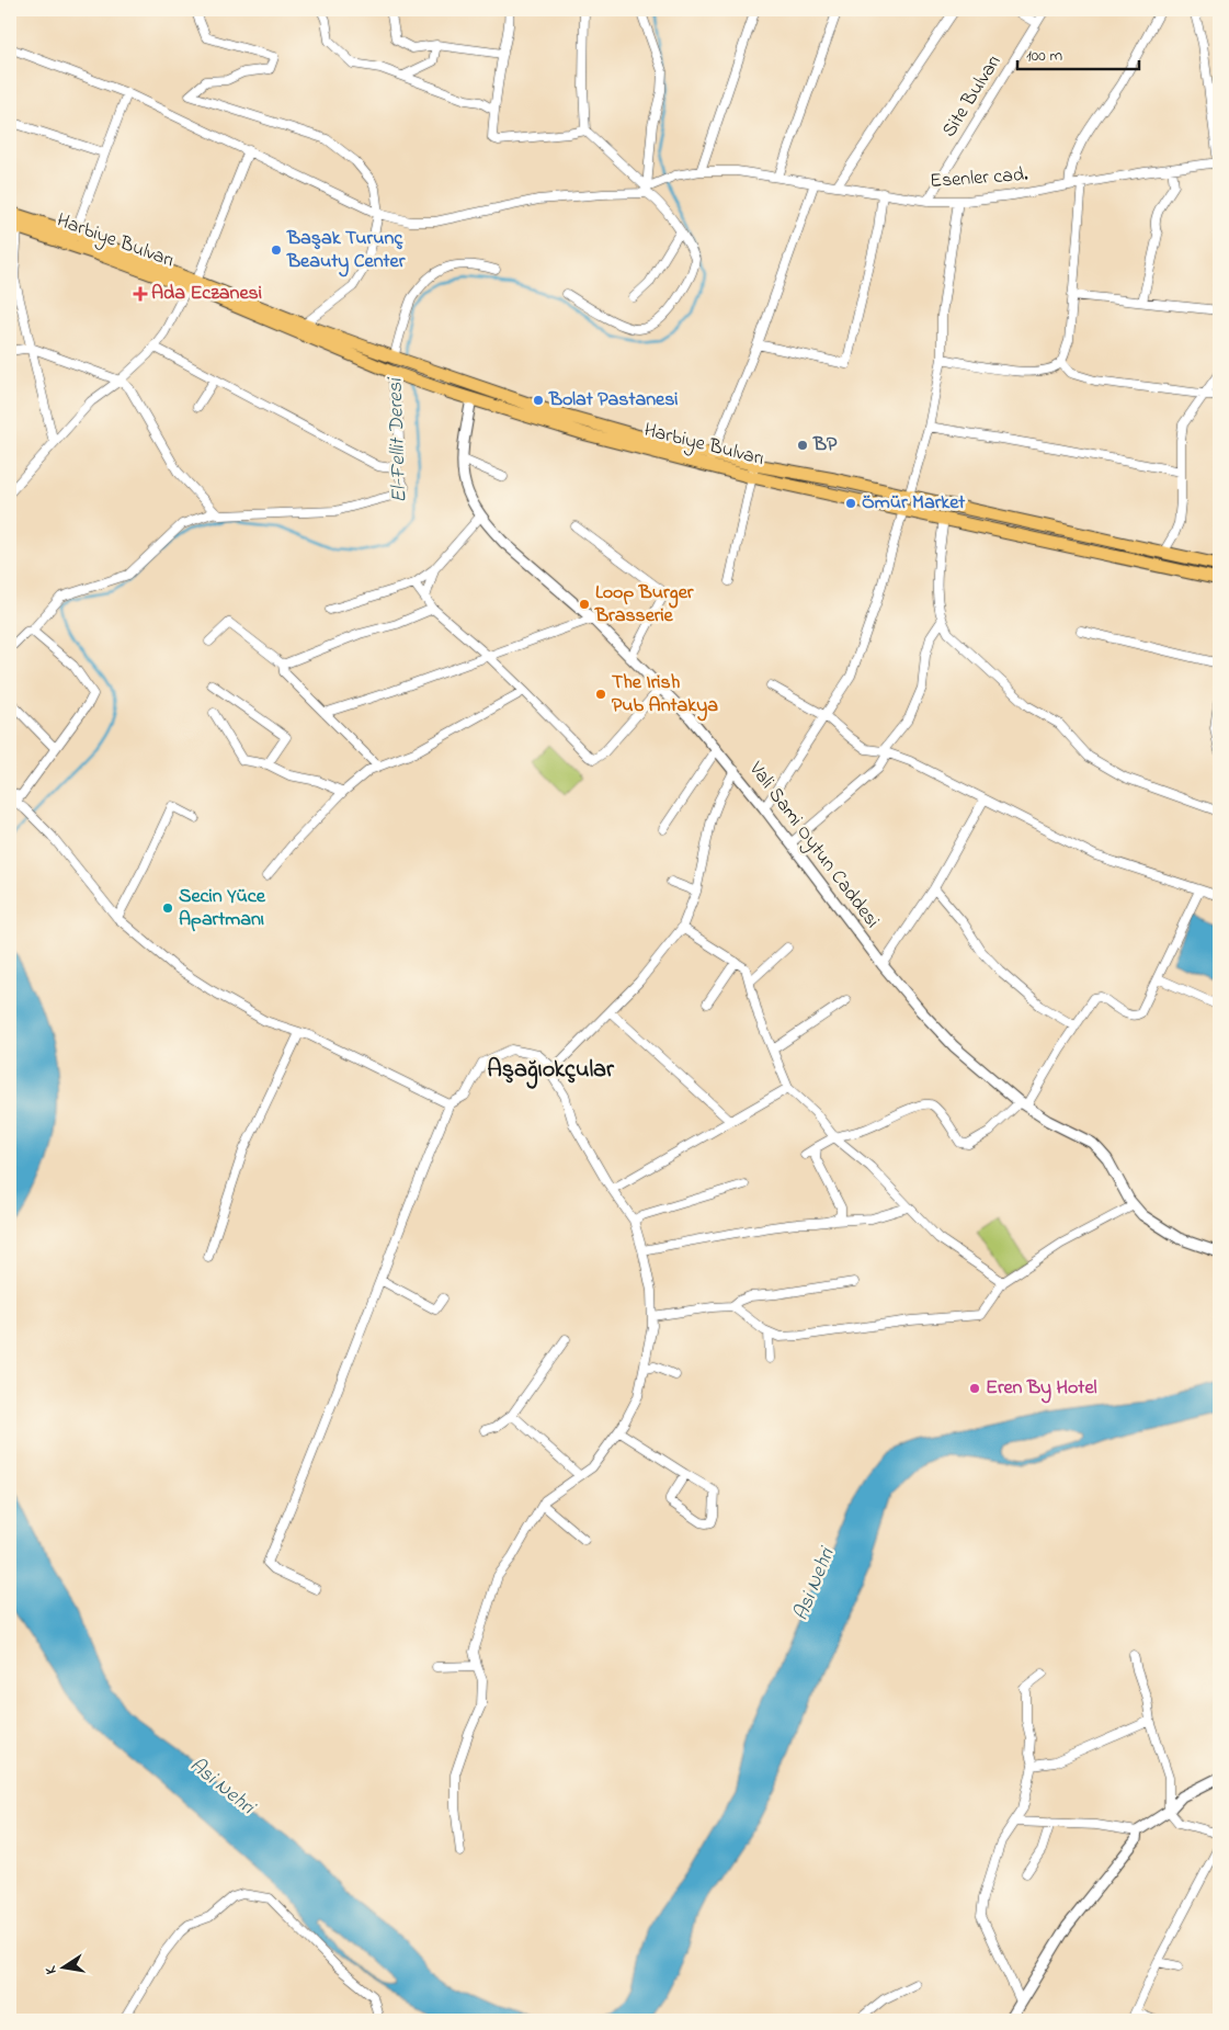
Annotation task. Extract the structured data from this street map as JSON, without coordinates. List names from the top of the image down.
{
  "streets": {
    "main road": ["Harbiye Bulvarı"],
    "street": ["Site Bulvarı", "Esenler cad.", "Vali Sami Oytun Caddesi"]
  },
  "crossings": [
    ["Site Bulvarı", "Esenler cad."],
    ["Harbiye Bulvarı", "Vali Sami Oytun Caddesi"]
  ],
  "districts": ["Aşağıokçular"],
  "water": ["El-Fellit Deresi", "Asi Nehri"],
  "places": {
    "other": [
      "Başak Turunç Beauty Center",
      "Bolat Pastanesi",
      "BP",
      "Ömür Market",
      "Loop Burger Brasserie",
      "The Irish Pub Antakya",
      "Secin Yüce Apartmanı",
      "Eren By Hotel"
    ],
    "health": ["Ada Eczanesi"]
  },
  "scale_bar": "100 m",
  "north": "left"
}
